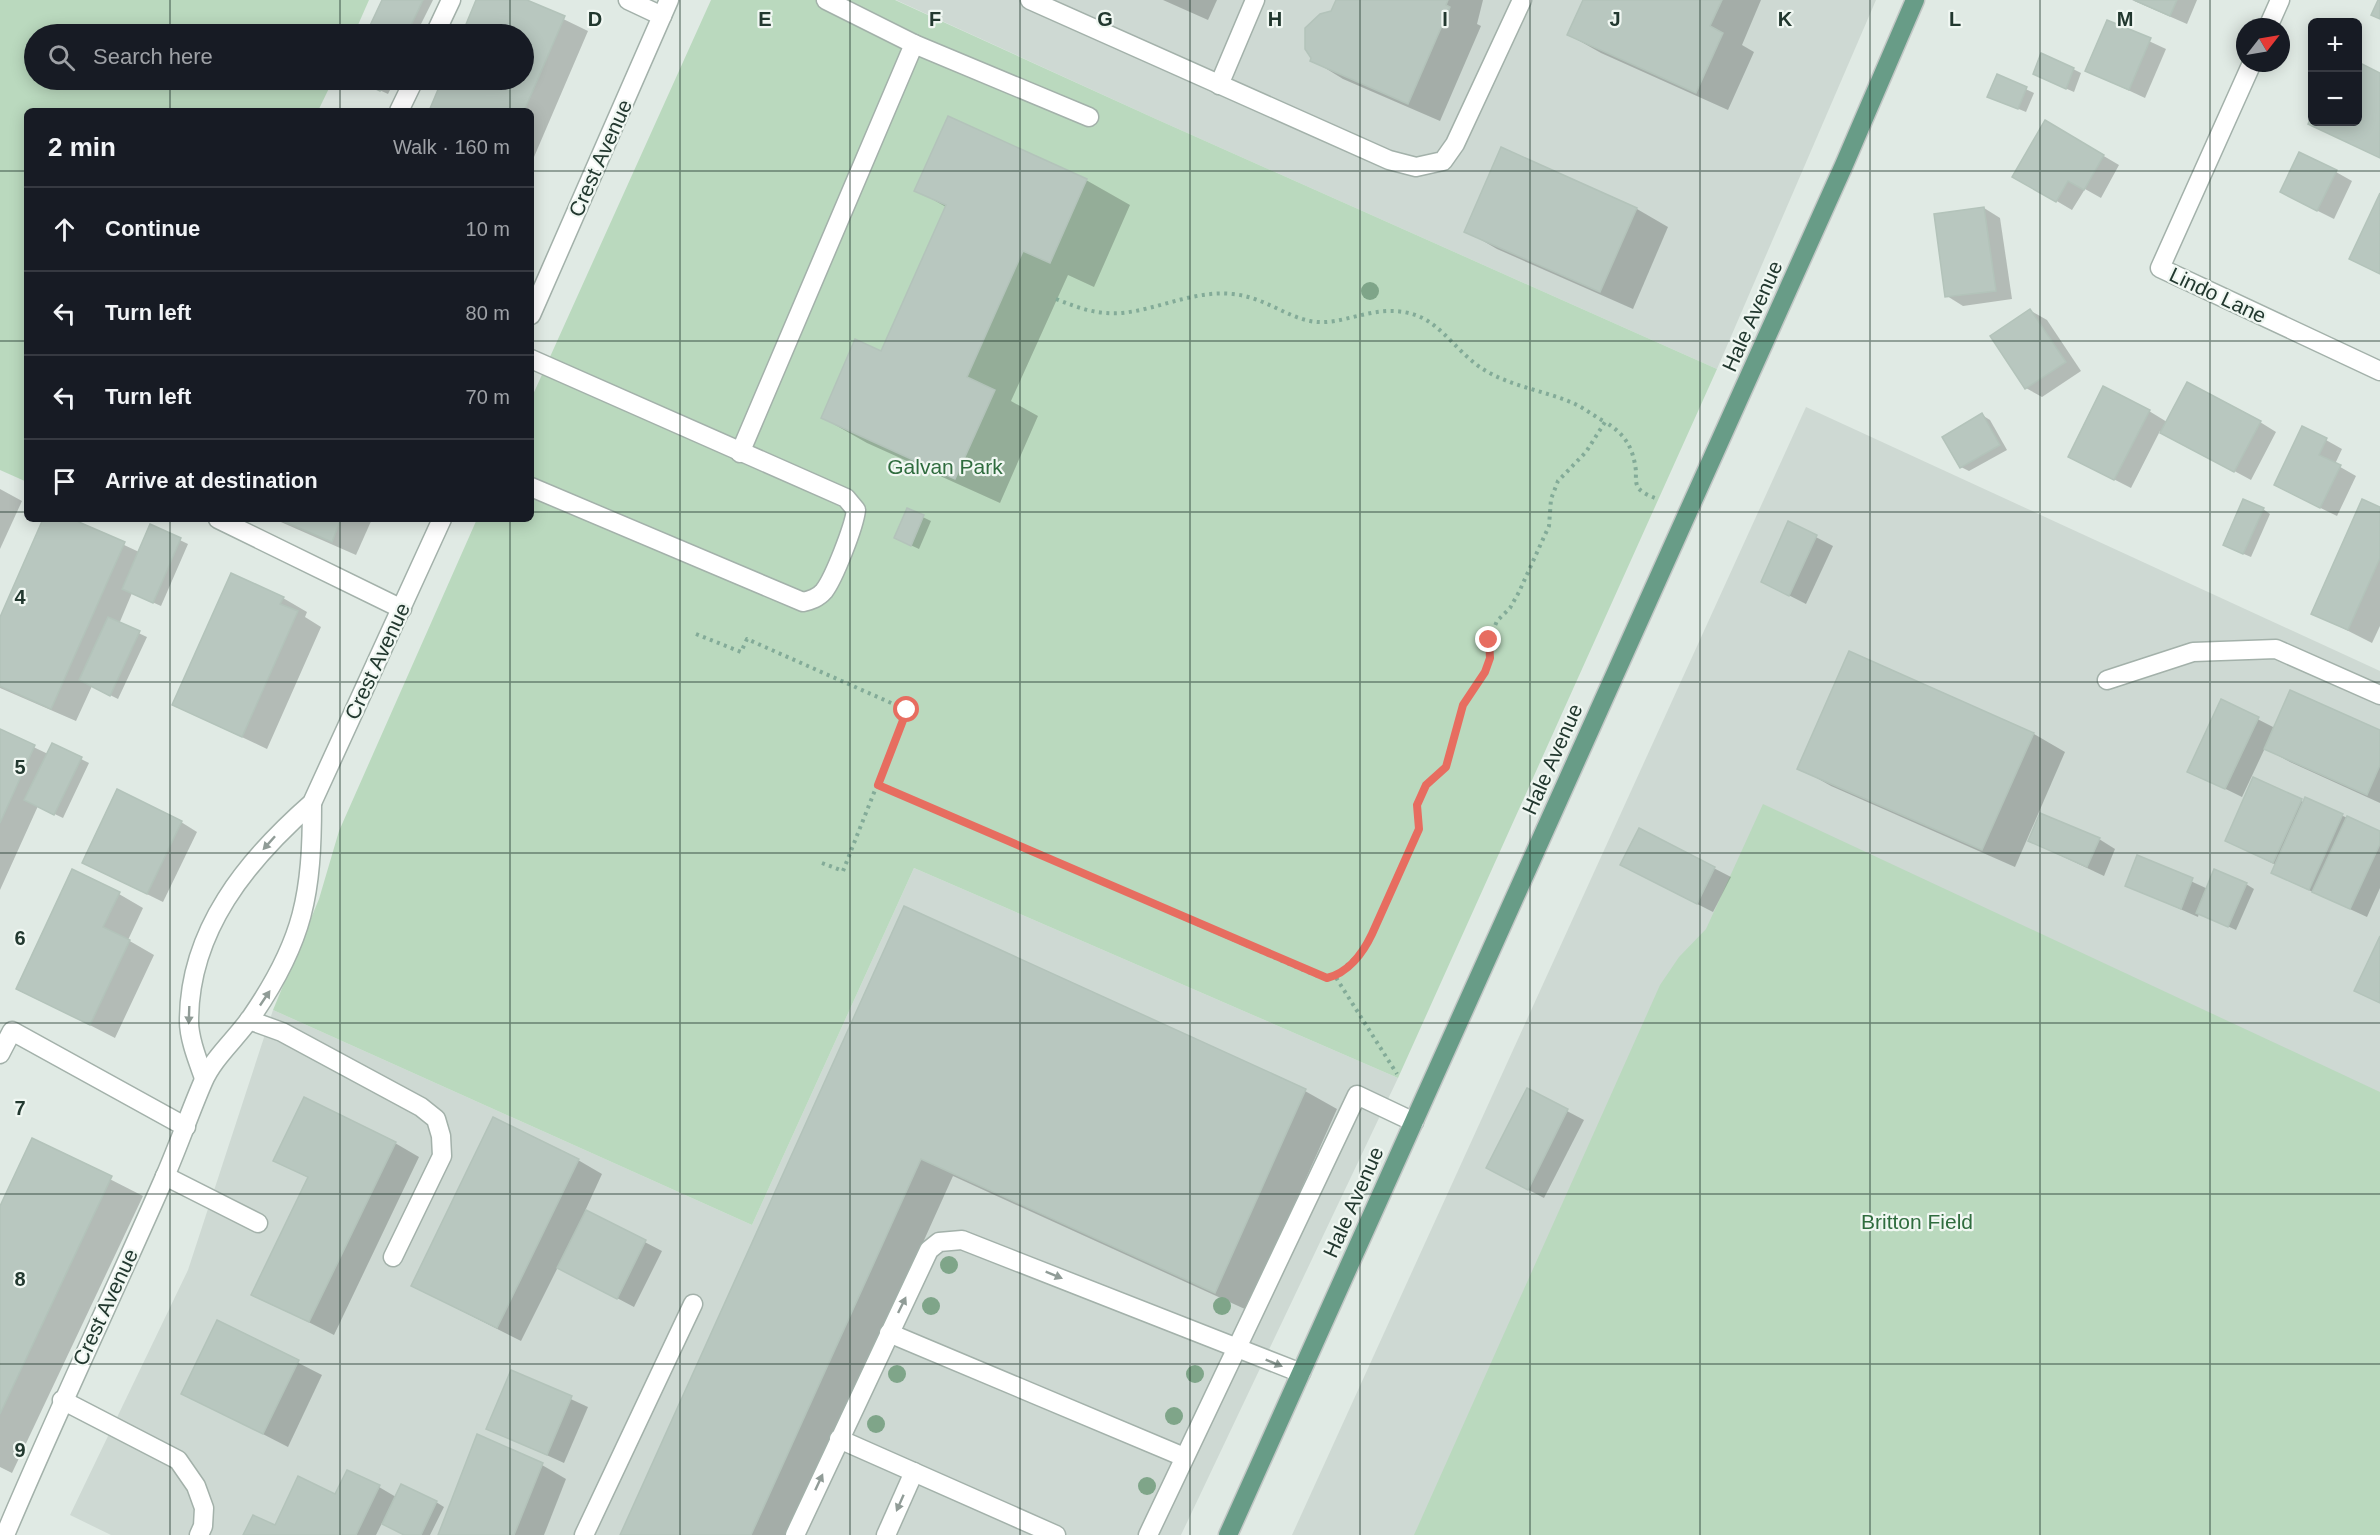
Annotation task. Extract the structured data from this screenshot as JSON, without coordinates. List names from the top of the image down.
{
  "streets": {
    "main road": ["Hale Avenue"],
    "street": ["Crest Avenue", "Lindo Lane"]
  },
  "parks": ["Galvan Park", "Britton Field"],
  "north": "top right",
  "page": {
    "map_buttons": ["+", "−"],
    "search": "Search here",
    "heading": ["2 min", "Walk · 160 m"],
    "list": [
      ["Continue", "10 m"],
      ["Turn left", "80 m"],
      ["Turn left", "70 m"],
      "Arrive at destination"
    ]
  },
  "grid": {
    "columns": [
      "D",
      "E",
      "F",
      "G",
      "H",
      "I",
      "J",
      "K",
      "L",
      "M"
    ],
    "rows": [
      "4",
      "5",
      "6",
      "7",
      "8",
      "9"
    ]
  }
}
